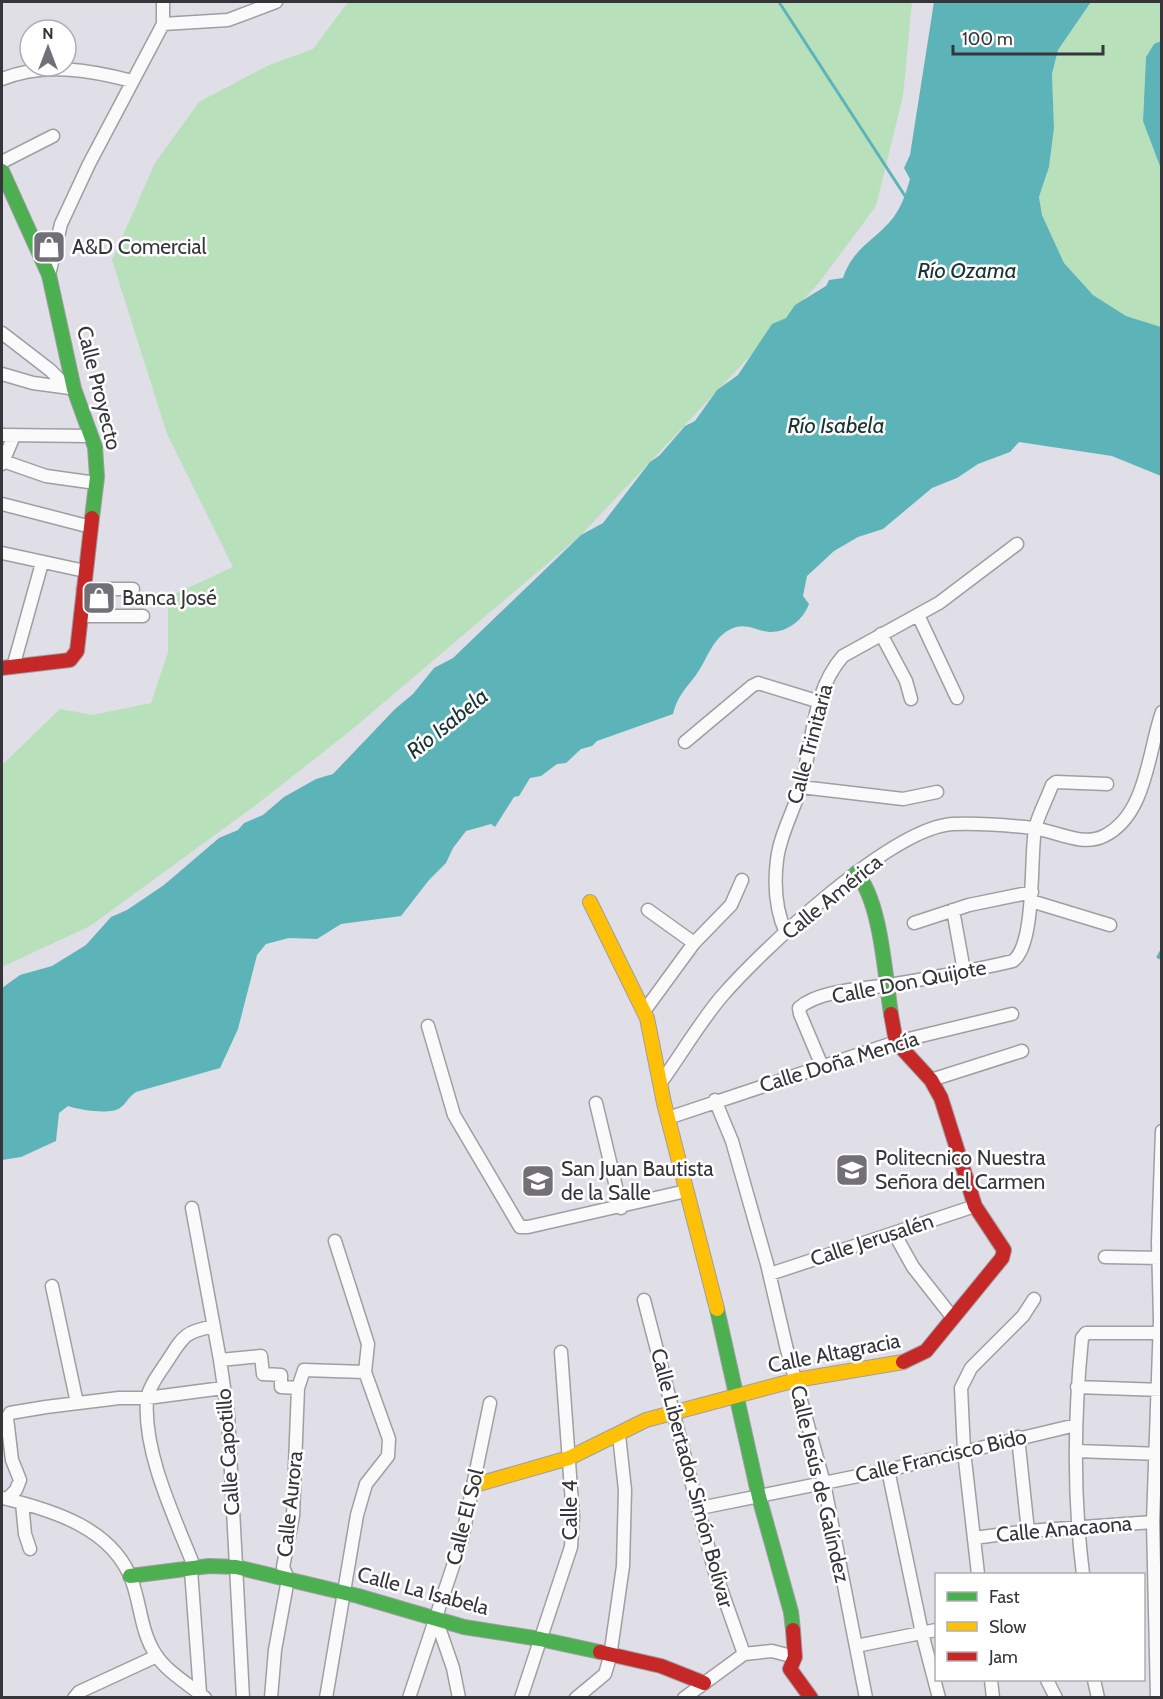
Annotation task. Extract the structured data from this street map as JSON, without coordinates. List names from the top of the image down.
{
  "streets": {
    "street": [
      "Calle Proyecto",
      "Calle Trinitaria",
      "Calle América",
      "Calle Don Quijote",
      "Calle Doña Mencía",
      "Calle Jerusalén",
      "Calle Altagracia",
      "Calle Capotillo",
      "Calle Francisco Bido",
      "Calle Libertador Simón Bolívar",
      "Calle Jesús de Galíndez",
      "Calle Aurora",
      "Calle 4",
      "Calle El Sol",
      "Calle Anacaona",
      "Calle La Isabela"
    ]
  },
  "crossings": [
    ["Calle Trinitaria", "Calle América"],
    ["Calle Don Quijote", "Calle Doña Mencía"],
    ["Calle Doña Mencía", "Calle Altagracia"],
    ["Calle Doña Mencía", "Calle Jesús de Galíndez"],
    ["Calle Jerusalén", "Calle Altagracia"],
    ["Calle Jerusalén", "Calle Jesús de Galíndez"],
    ["Calle Altagracia", "Calle Libertador Simón Bolívar"],
    ["Calle Altagracia", "Calle Jesús de Galíndez"],
    ["Calle Altagracia", "Calle 4"],
    ["Calle Altagracia", "Calle El Sol"],
    ["Calle Capotillo", "Calle La Isabela"],
    ["Calle Francisco Bido", "Calle Libertador Simón Bolívar"],
    ["Calle Francisco Bido", "Calle Jesús de Galíndez"],
    ["Calle Aurora", "Calle La Isabela"],
    ["Calle 4", "Calle La Isabela"],
    ["Calle El Sol", "Calle La Isabela"]
  ],
  "water": ["Río Ozama", "Río Isabela"],
  "places": {
    "shop": ["A&D Comercial", "Banca José"],
    "school or university": ["Politecnico Nuestra Señora del Carmen", "San Juan Bautista de la Salle"]
  },
  "legend": ["Fast", "Slow", "Jam"],
  "scale_bar": "100 m",
  "north": "top"
}
